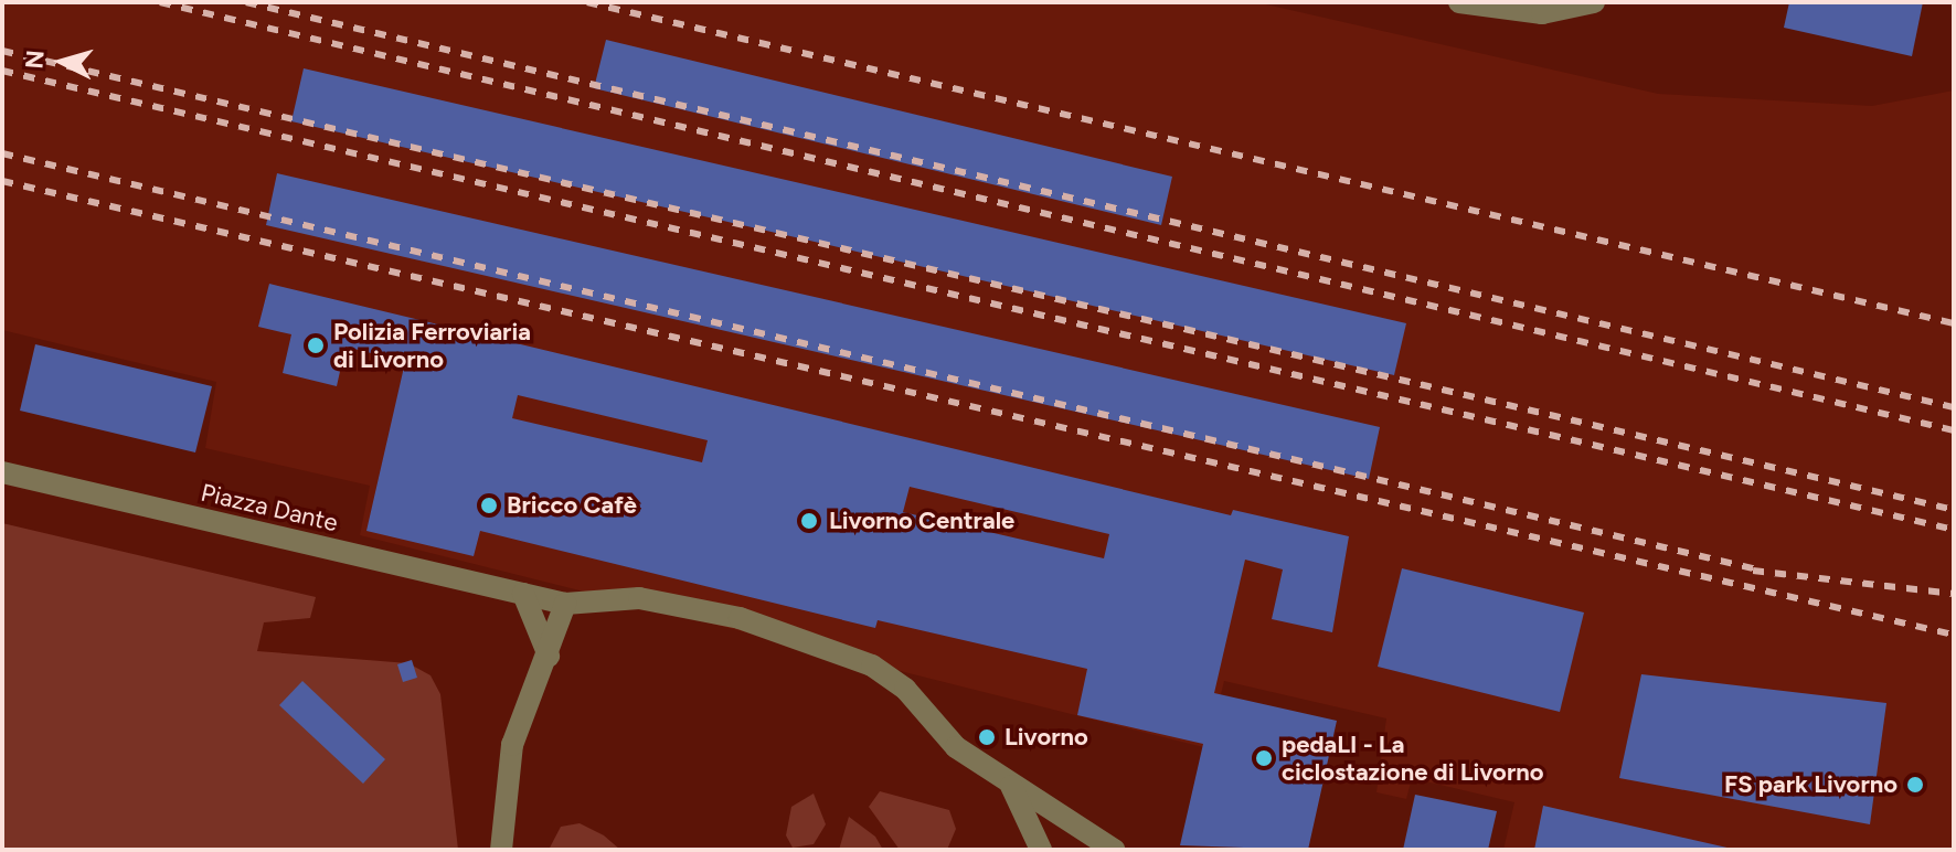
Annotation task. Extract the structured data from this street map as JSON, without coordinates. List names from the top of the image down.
{
  "streets": {
    "street": ["Piazza Dante"]
  },
  "places": [
    "Polizia Ferroviaria di Livorno",
    "Bricco Cafè",
    "Livorno Centrale",
    "Livorno",
    "pedaLI - La ciclostazione di Livorno",
    "FS park Livorno"
  ],
  "north": "left"
}
